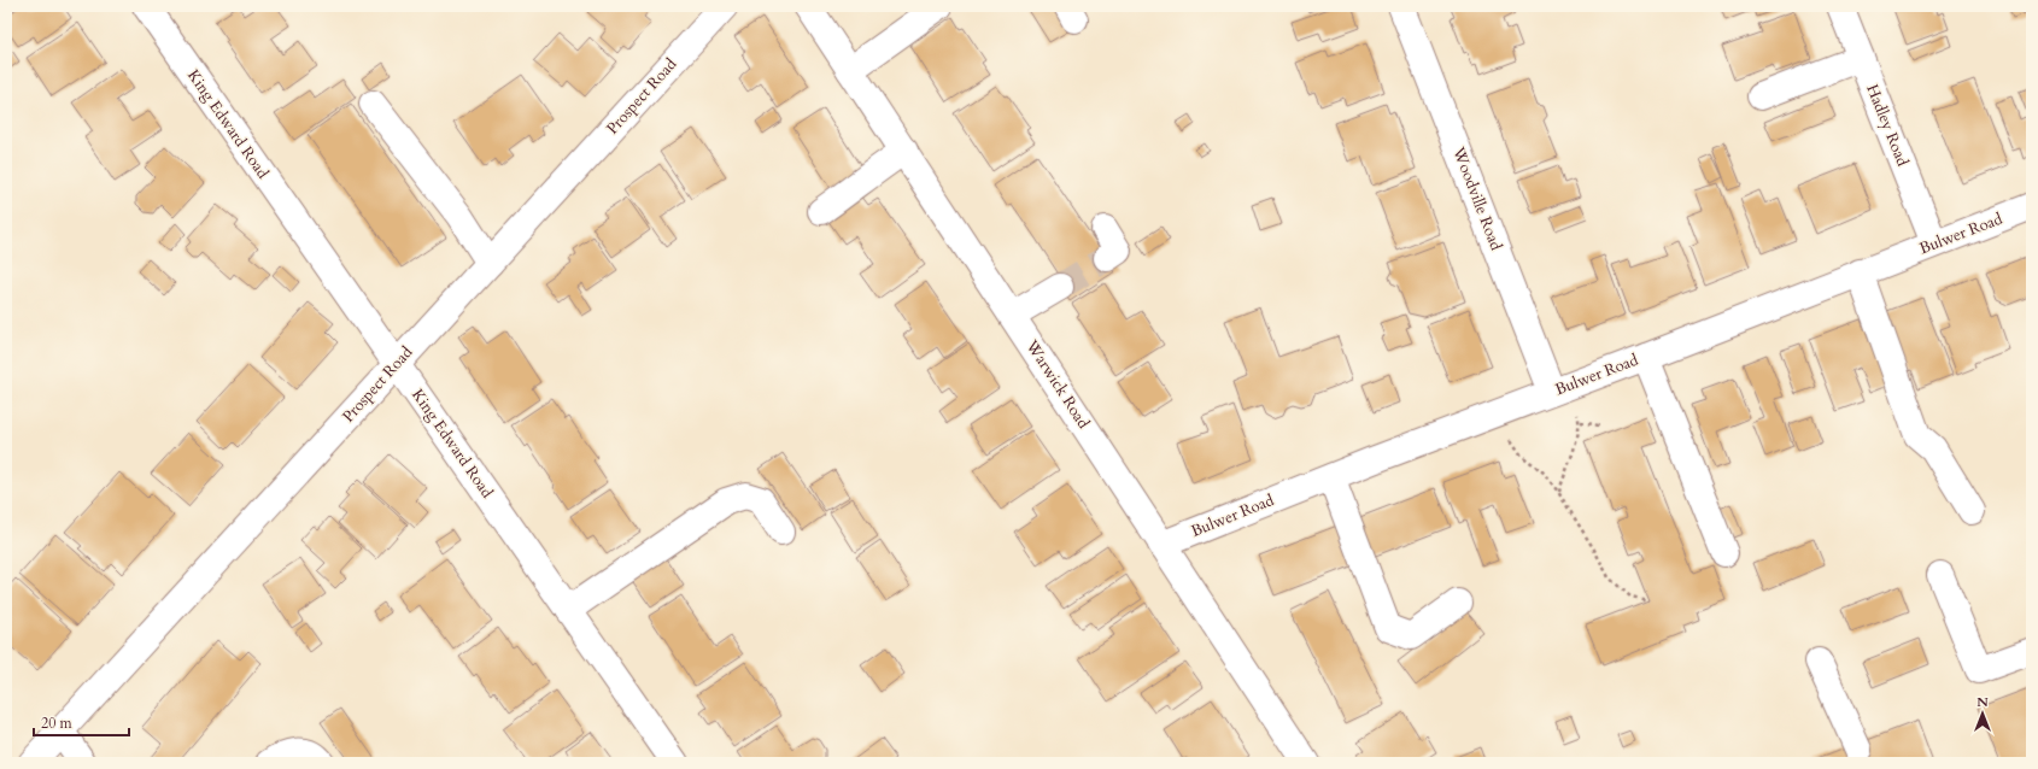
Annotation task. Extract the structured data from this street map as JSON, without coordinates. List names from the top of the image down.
{
  "streets": {
    "street": [
      "Prospect Road",
      "King Edward Road",
      "Hadley Road",
      "Woodville Road",
      "Bulwer Road",
      "Warwick Road"
    ]
  },
  "crossings": [
    ["Prospect Road", "King Edward Road"],
    ["Hadley Road", "Bulwer Road"],
    ["Woodville Road", "Bulwer Road"],
    ["Bulwer Road", "Warwick Road"]
  ],
  "scale_bar": "20 m",
  "north": "top"
}
